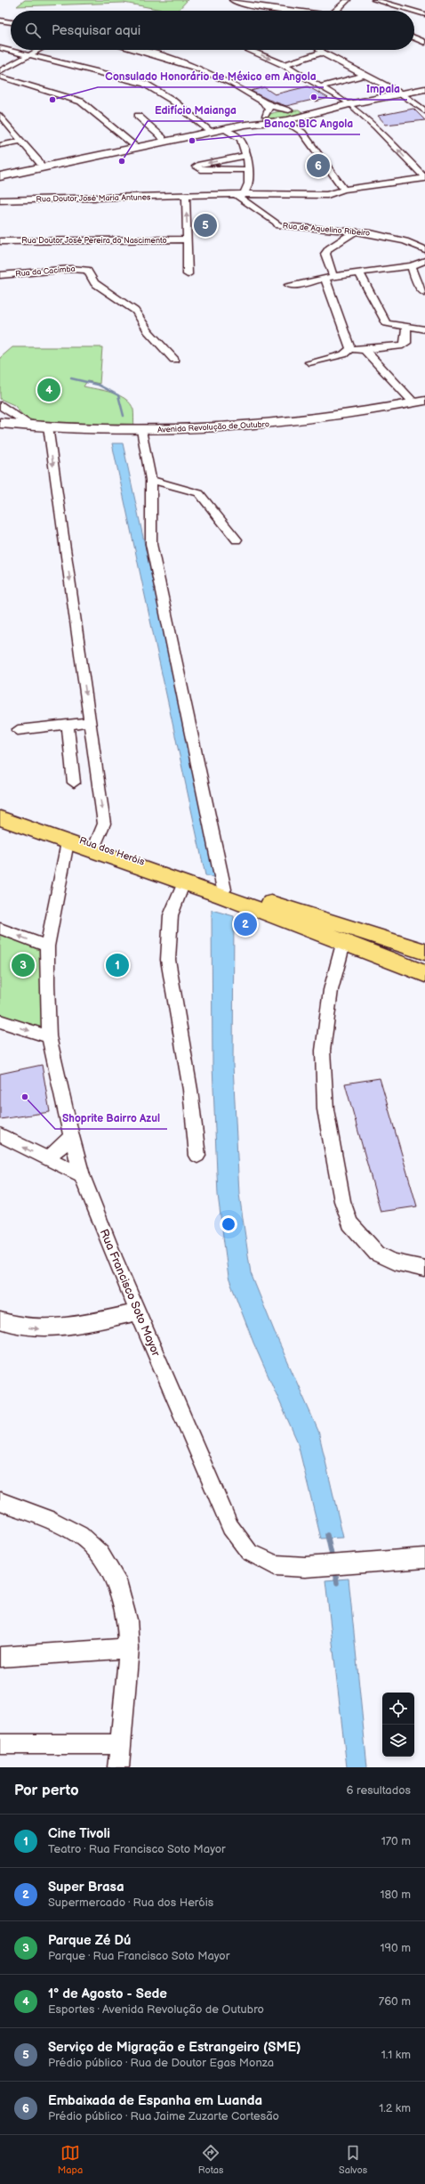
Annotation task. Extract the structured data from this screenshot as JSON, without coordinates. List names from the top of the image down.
{
  "streets": {
    "main road": ["Rua dos Heróis"],
    "street": [
      "Rua Doutor José Maria Antunes",
      "Rua de Aquelino Ribeiro",
      "Rua Doutor José Pereira do Nascimento",
      "Rua da Cacimba",
      "Avenida Revolução de Outubro",
      "Rua Francisco Soto Mayor"
    ]
  },
  "crossings": [
    ["Rua Doutor José Maria Antunes", "Rua de Aquelino Ribeiro"],
    ["Rua dos Heróis", "Rua Francisco Soto Mayor"]
  ],
  "places": [
    "Impala",
    "Consulado Honorário de México em Angola",
    "Banco BIC Angola",
    "Edifício Maianga",
    "Shoprite Bairro Azul"
  ],
  "page": {
    "search": "Pesquisar aqui",
    "pins": [
      "6",
      "5",
      "4",
      "2",
      "1",
      "3"
    ],
    "heading": ["Por perto", "6 resultados"],
    "list": [
      {
        "mark": "1",
        "name": "Cine Tivoli",
        "note": "Teatro · Rua Francisco Soto Mayor",
        "value": "170 m"
      },
      {
        "mark": "2",
        "name": "Super Brasa",
        "note": "Supermercado · Rua dos Heróis",
        "value": "180 m"
      },
      {
        "mark": "3",
        "name": "Parque Zé Dú",
        "note": "Parque · Rua Francisco Soto Mayor",
        "value": "190 m"
      },
      {
        "mark": "4",
        "name": "1º de Agosto - Sede",
        "note": "Esportes · Avenida Revolução de Outubro",
        "value": "760 m"
      },
      {
        "mark": "5",
        "name": "Serviço de Migração e Estrangeiro (SME)",
        "note": "Prédio público · Rua de Doutor Egas Monza",
        "value": "1.1 km"
      },
      {
        "mark": "6",
        "name": "Embaixada de Espanha em Luanda",
        "note": "Prédio público · Rua Jaime Zuzarte Cortesão",
        "value": "1.2 km"
      }
    ],
    "nav": ["Mapa", "Rotas", "Salvos"]
  }
}
